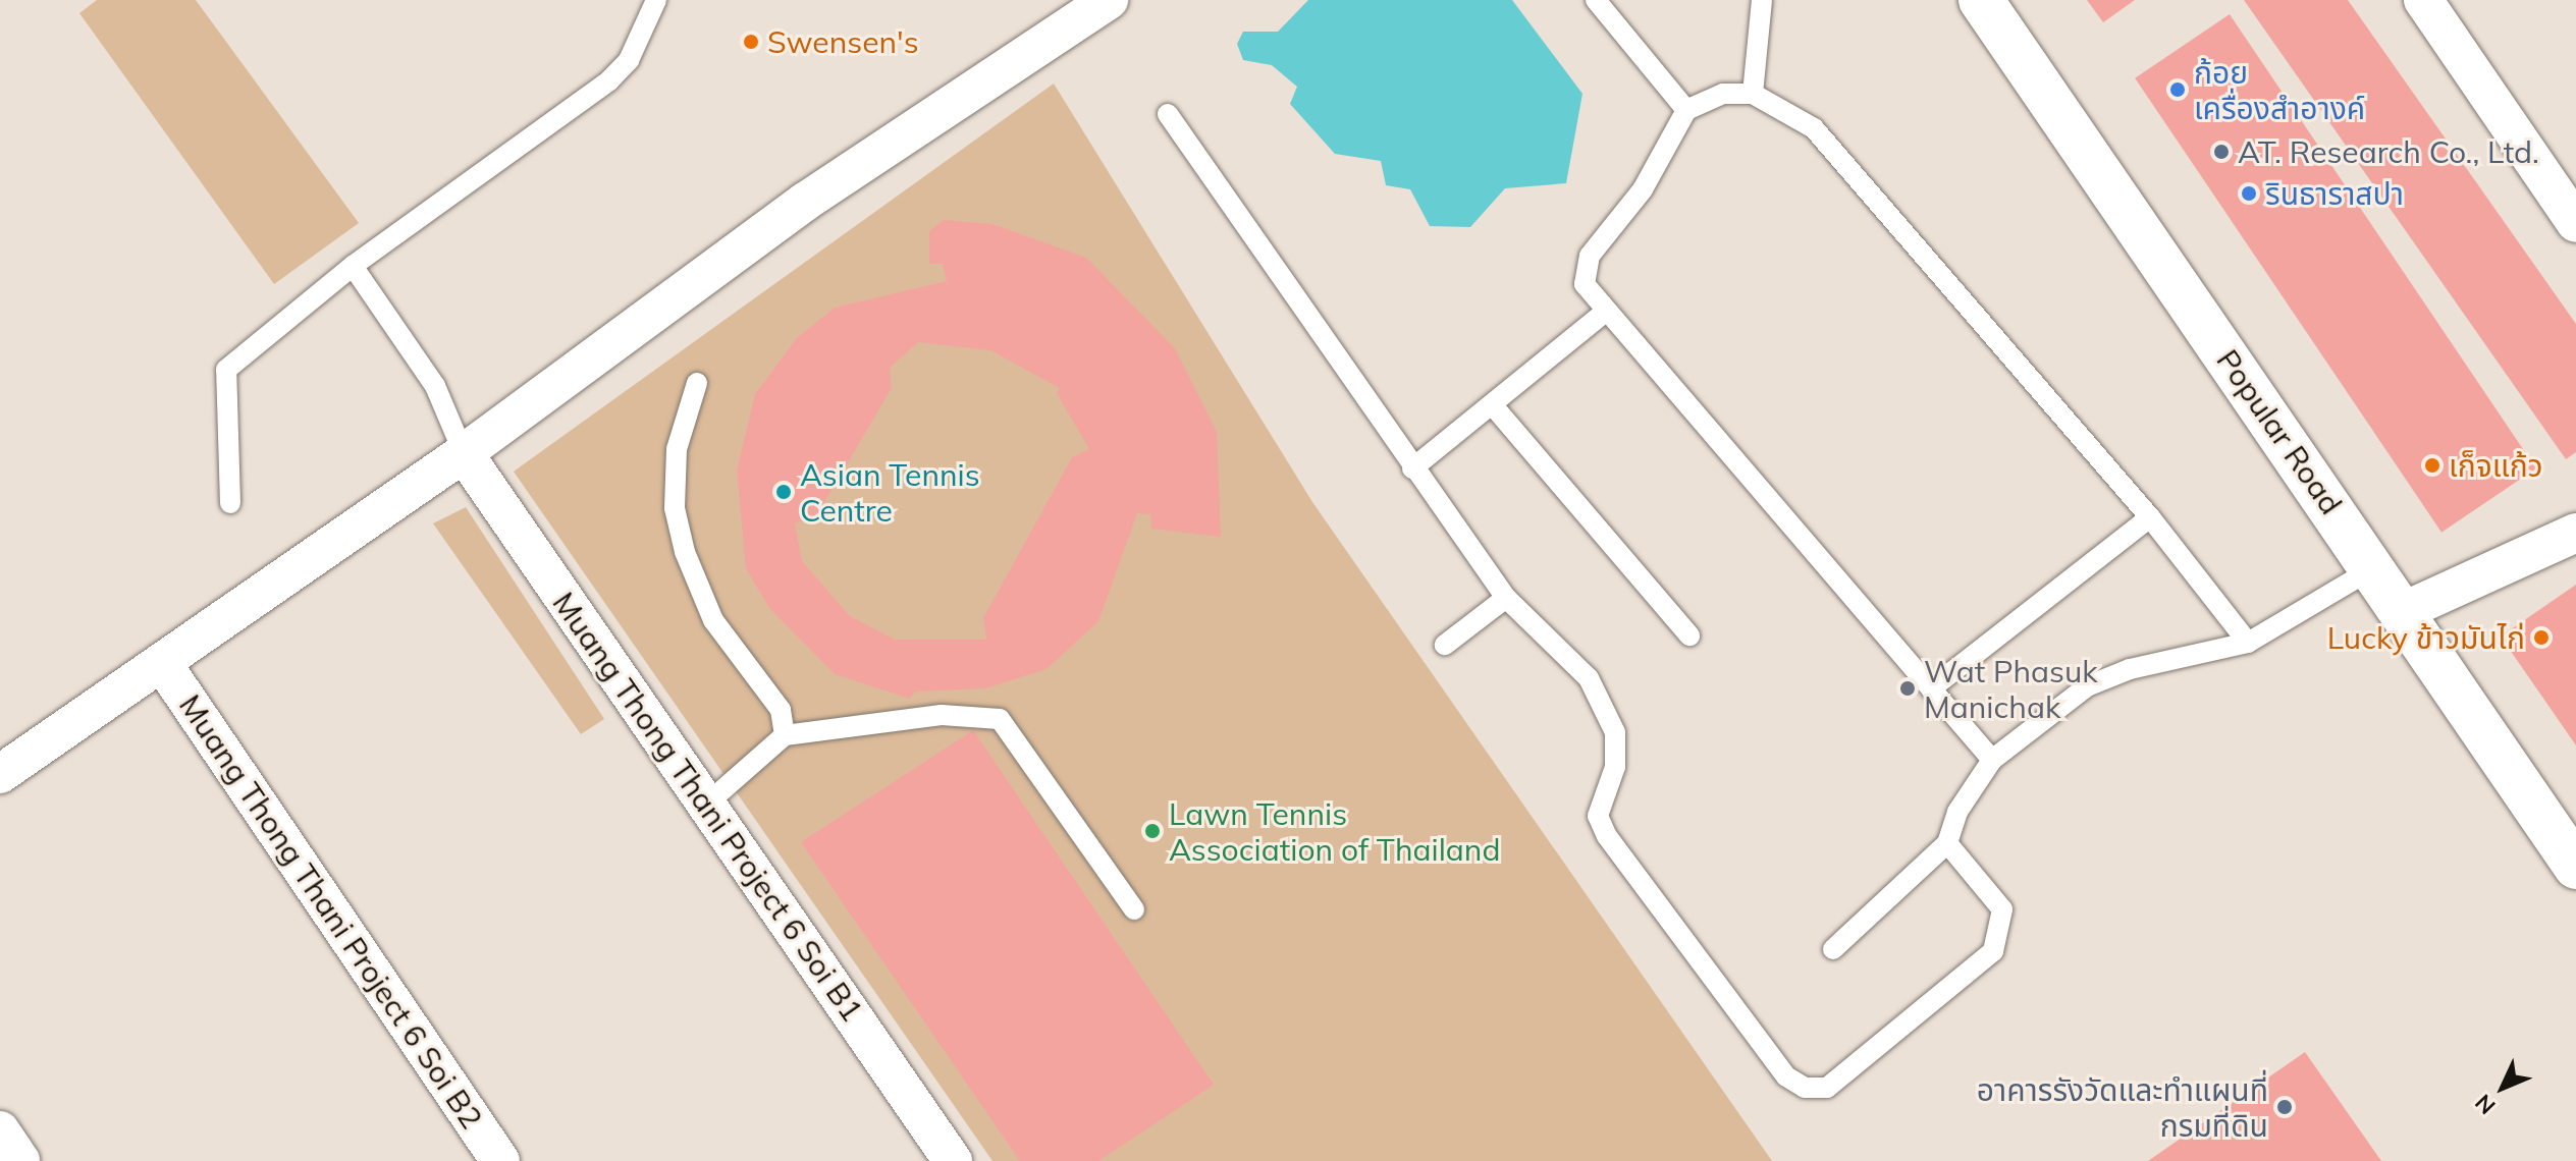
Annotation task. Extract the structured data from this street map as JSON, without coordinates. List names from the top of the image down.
{
  "streets": {
    "street": ["Popular Road", "Muang Thong Thani Project 6 Soi B1", "Muang Thong Thani Project 6 Soi B2"]
  },
  "places": [
    "Swensen's",
    "ก้อย เครื่องสำอางค์",
    "AT. Research Co., Ltd.",
    "รินธาราสปา",
    "เก็จแก้ว",
    "Asian Tennis Centre",
    "Lucky ข้าวมันไก่",
    "Wat Phasuk Manichak",
    "Lawn Tennis Association of Thailand",
    "อาคารรังวัดและทำแผนที่ กรมที่ดิน"
  ],
  "north": "bottom left"
}
